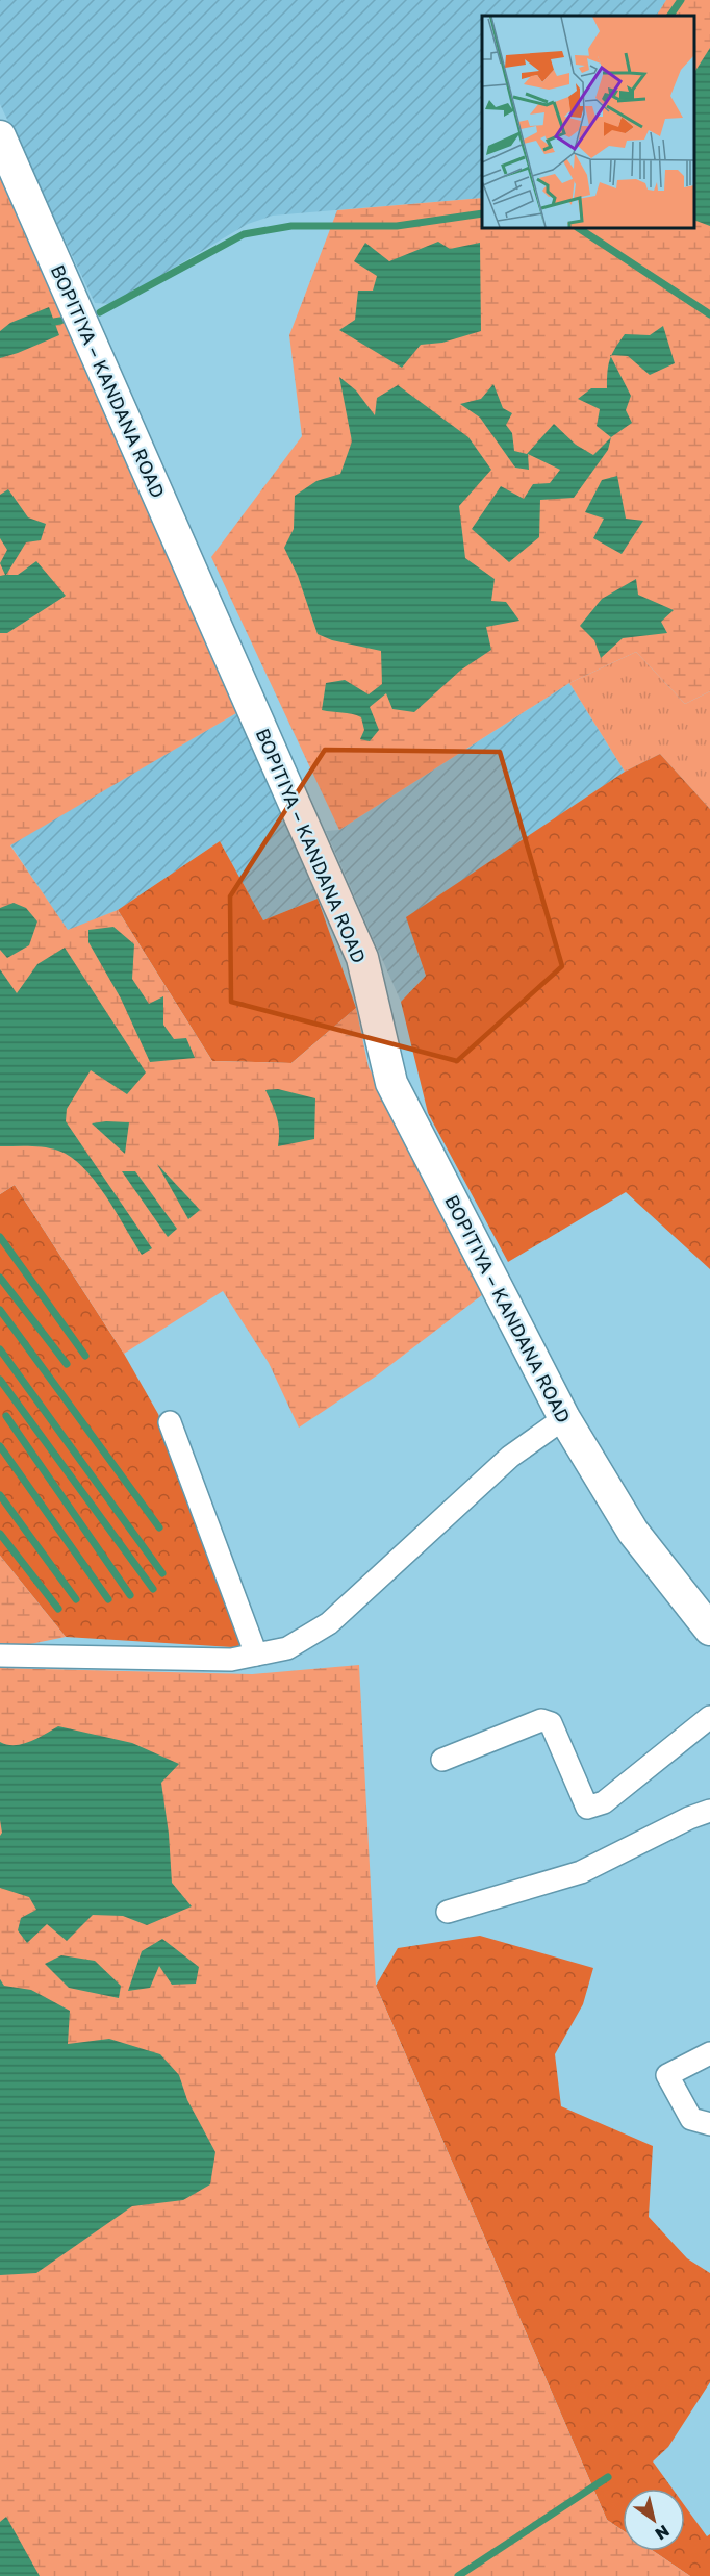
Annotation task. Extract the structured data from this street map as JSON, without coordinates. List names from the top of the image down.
{
  "streets": {
    "main road": ["BOPITIYA – KANDANA ROAD"]
  },
  "north": "bottom right"
}
